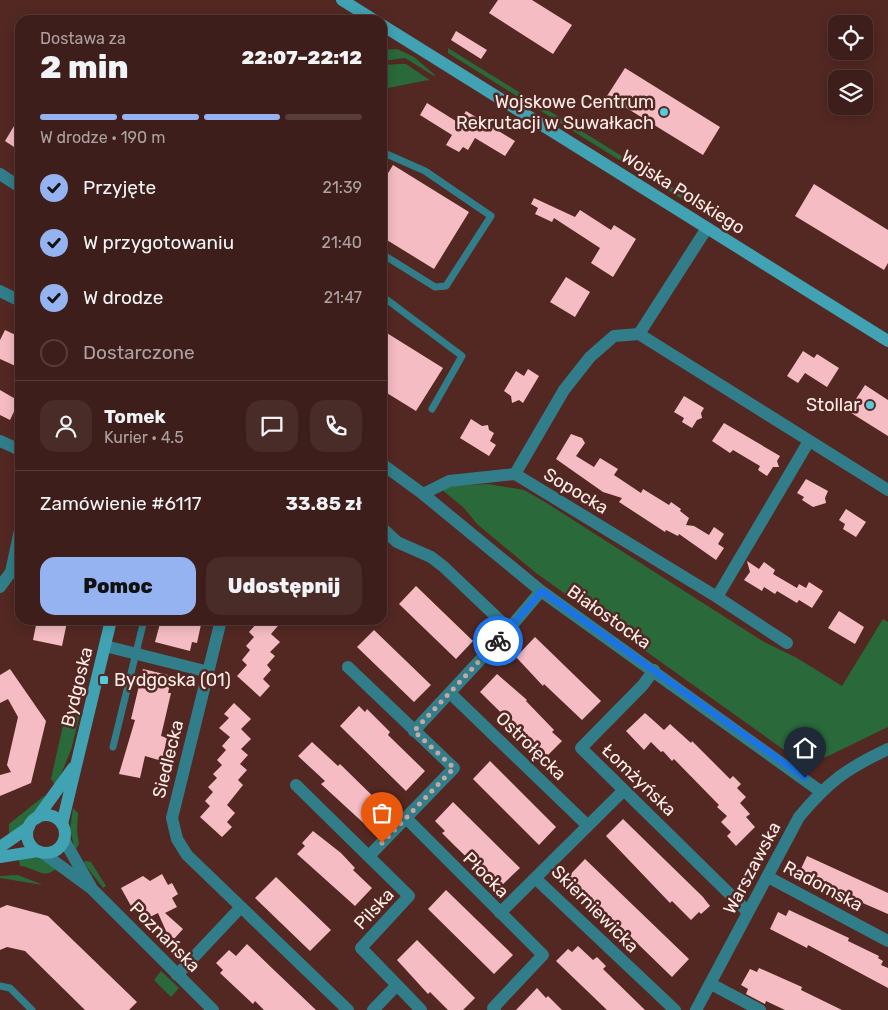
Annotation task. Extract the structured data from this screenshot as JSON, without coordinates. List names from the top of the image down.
{
  "streets": {
    "street": [
      "Wojska Polskiego",
      "Sopocka",
      "Białostocka",
      "Bydgoska",
      "Ostrołęcka",
      "Siedlecka",
      "Łomżyńska",
      "Warszawska",
      "Płocka",
      "Radomska",
      "Pilska",
      "Skierniewicka",
      "Poznańska"
    ]
  },
  "crossings": [
    ["Białostocka", "Łomżyńska"],
    ["Białostocka", "Warszawska"],
    ["Bydgoska", "Poznańska"],
    ["Ostrołęcka", "Skierniewicka"],
    ["Łomżyńska", "Warszawska"],
    ["Łomżyńska", "Skierniewicka"],
    ["Warszawska", "Radomska"]
  ],
  "places": {
    "other": ["Wojskowe Centrum Rekrutacji w Suwałkach", "Stollar"],
    "transit": ["Bydgoska (01)"]
  },
  "page": {
    "heading": ["2 min", "Dostawa za", "22:07–22:12"],
    "panel": [
      "Tomek",
      "Kurier · 4.5",
      "Zamówienie #6117",
      "33.85 zł"
    ],
    "bar": "W drodze · 190 m",
    "list": [
      ["Przyjęte", "21:39"],
      ["W przygotowaniu", "21:40"],
      ["W drodze", "21:47"],
      "Dostarczone"
    ],
    "buttons": ["Pomoc", "Udostępnij"]
  }
}
